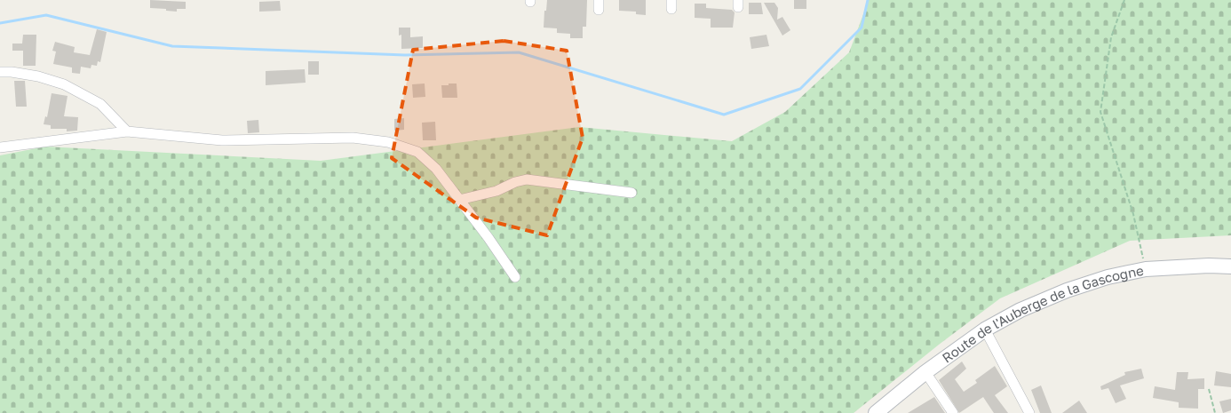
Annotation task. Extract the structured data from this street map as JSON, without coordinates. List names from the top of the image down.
{
  "streets": {
    "street": ["Route de l'Auberge de la Gascogne"]
  }
}
